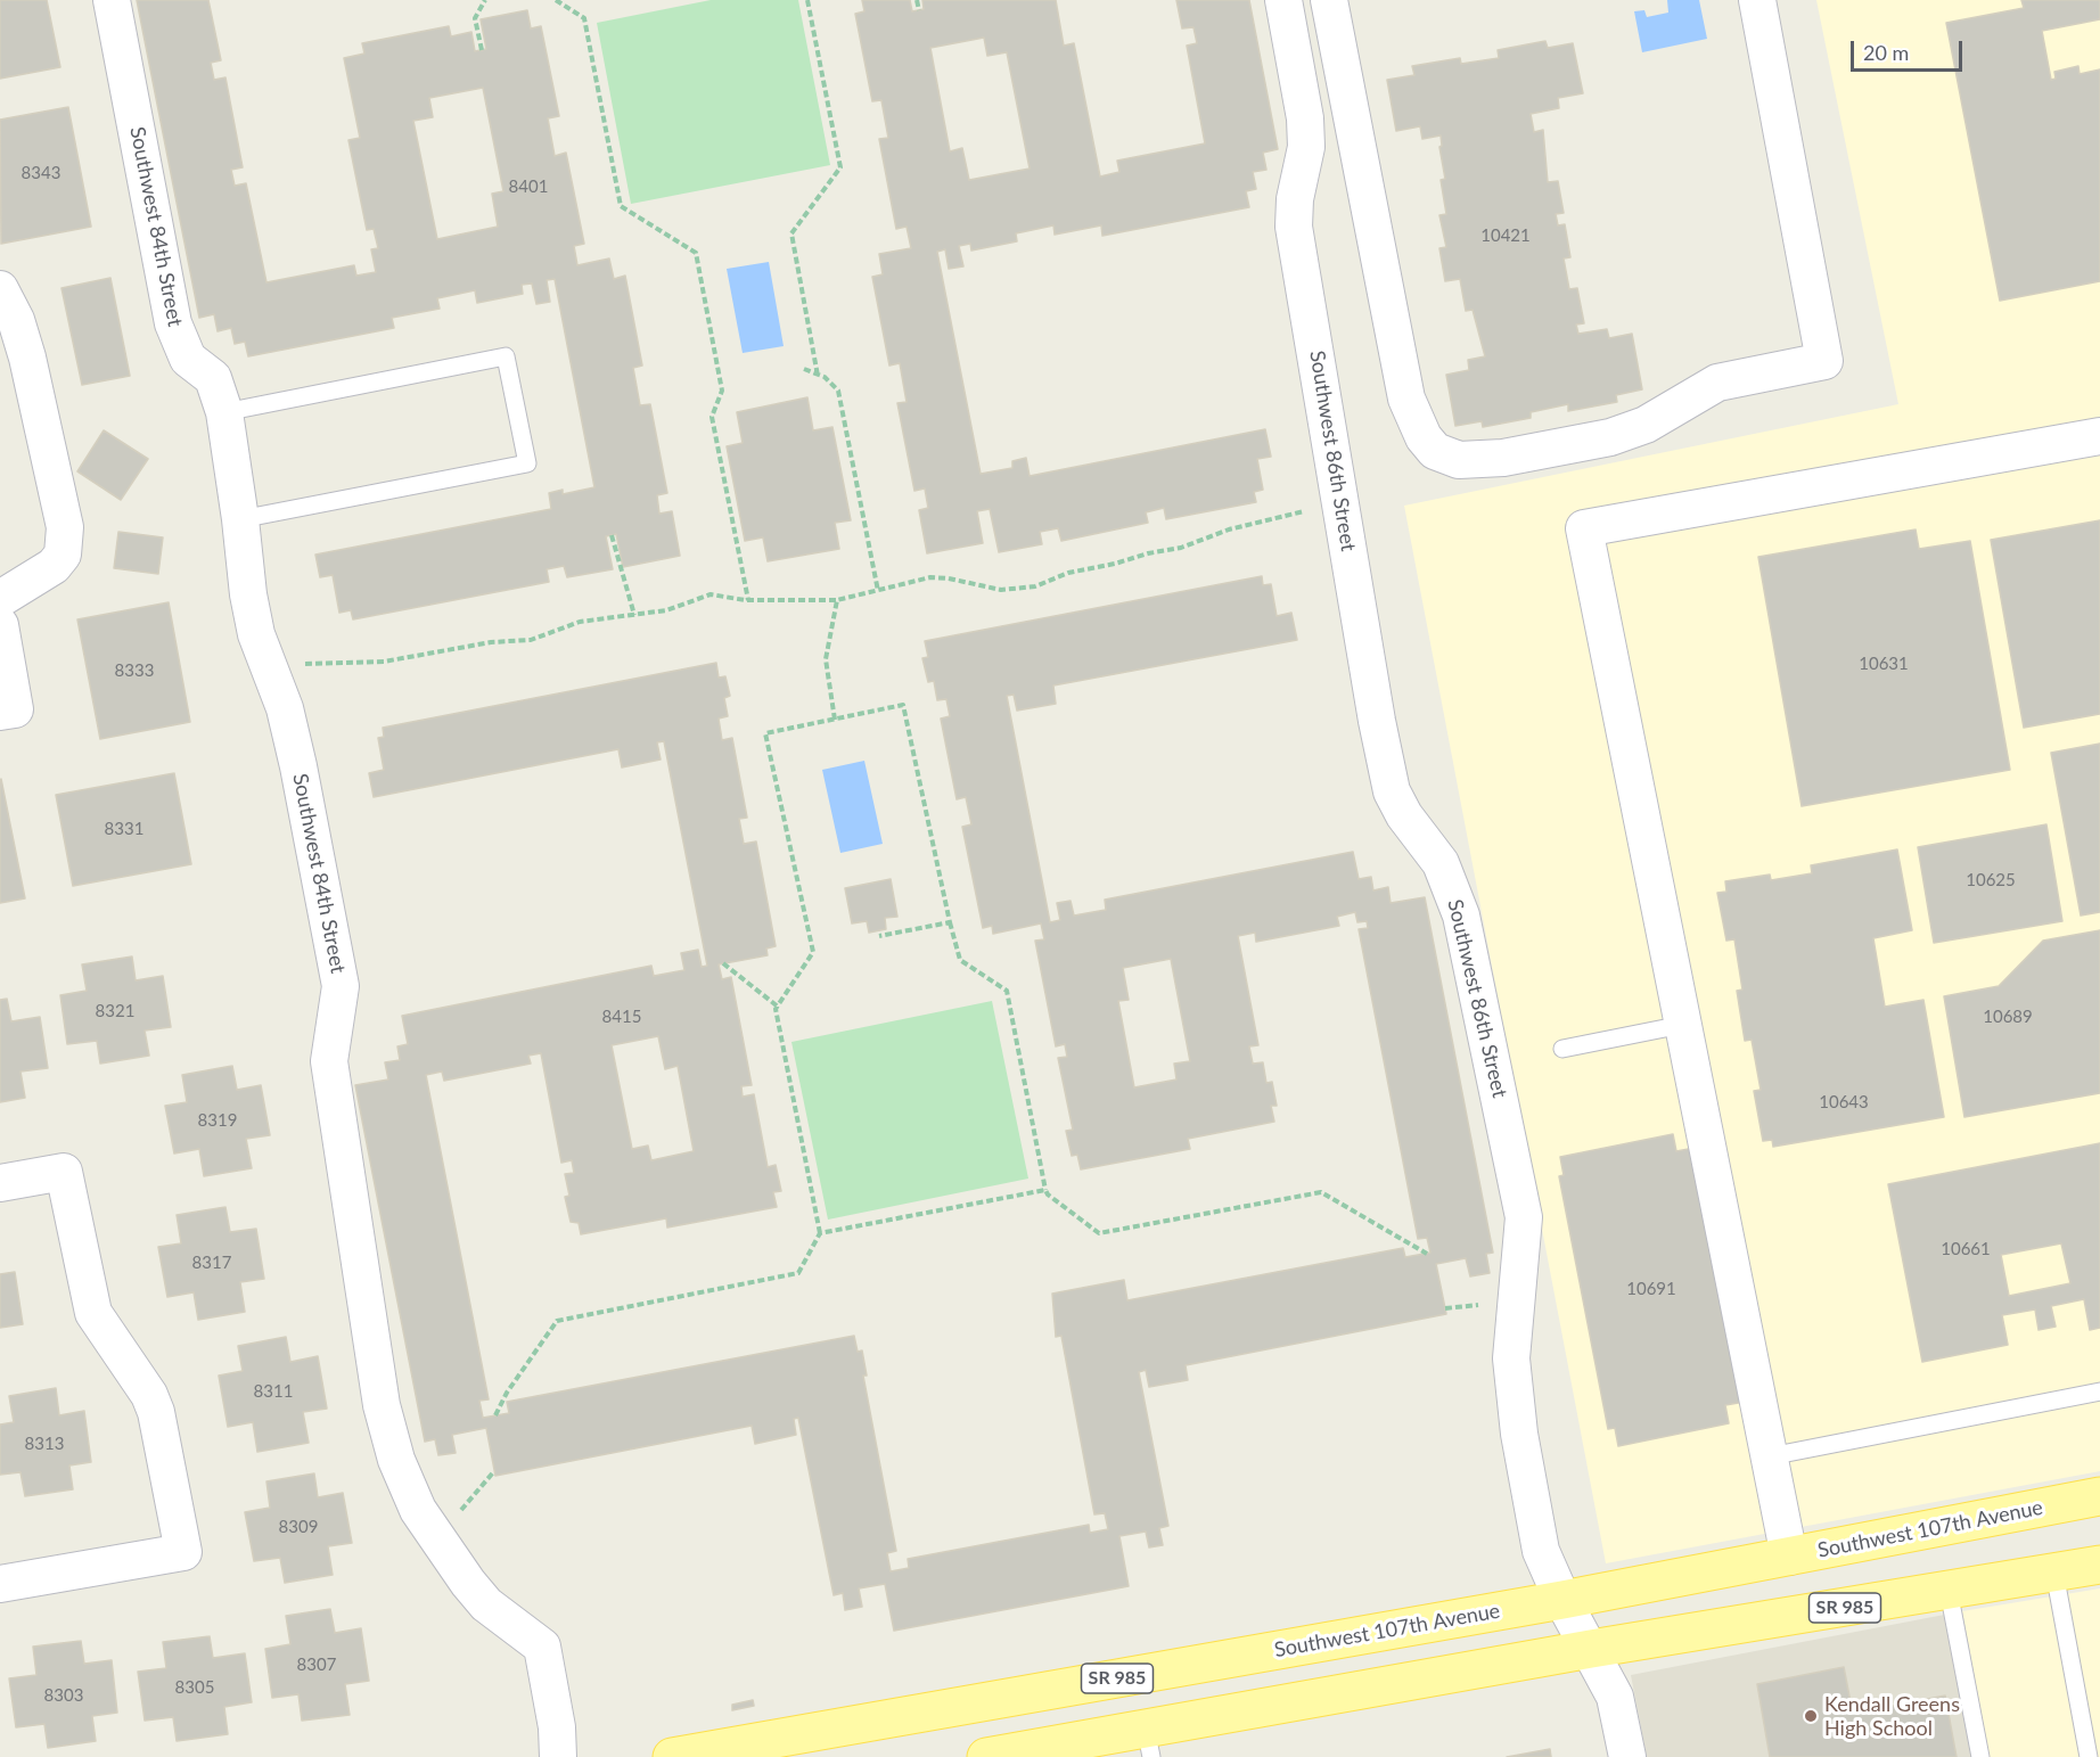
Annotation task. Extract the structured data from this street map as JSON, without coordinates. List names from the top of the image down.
{
  "streets": {
    "main road": ["Southwest 107th Avenue", "SR 985"],
    "street": ["Southwest 84th Street", "Southwest 86th Street"]
  },
  "crossings": [
    ["Southwest 86th Street", "Southwest 107th Avenue"],
    ["Southwest 86th Street", "SR 985"]
  ],
  "places": ["Kendall Greens High School"],
  "house_numbers": [
    "8343",
    "8401",
    "10421",
    "10631",
    "8333",
    "8331",
    "10625",
    "8321",
    "8415",
    "10689",
    "10643",
    "8319",
    "10661",
    "8317",
    "10691",
    "8311",
    "8313",
    "8309",
    "8307",
    "8305",
    "8303"
  ],
  "scale_bar": "20 m"
}
